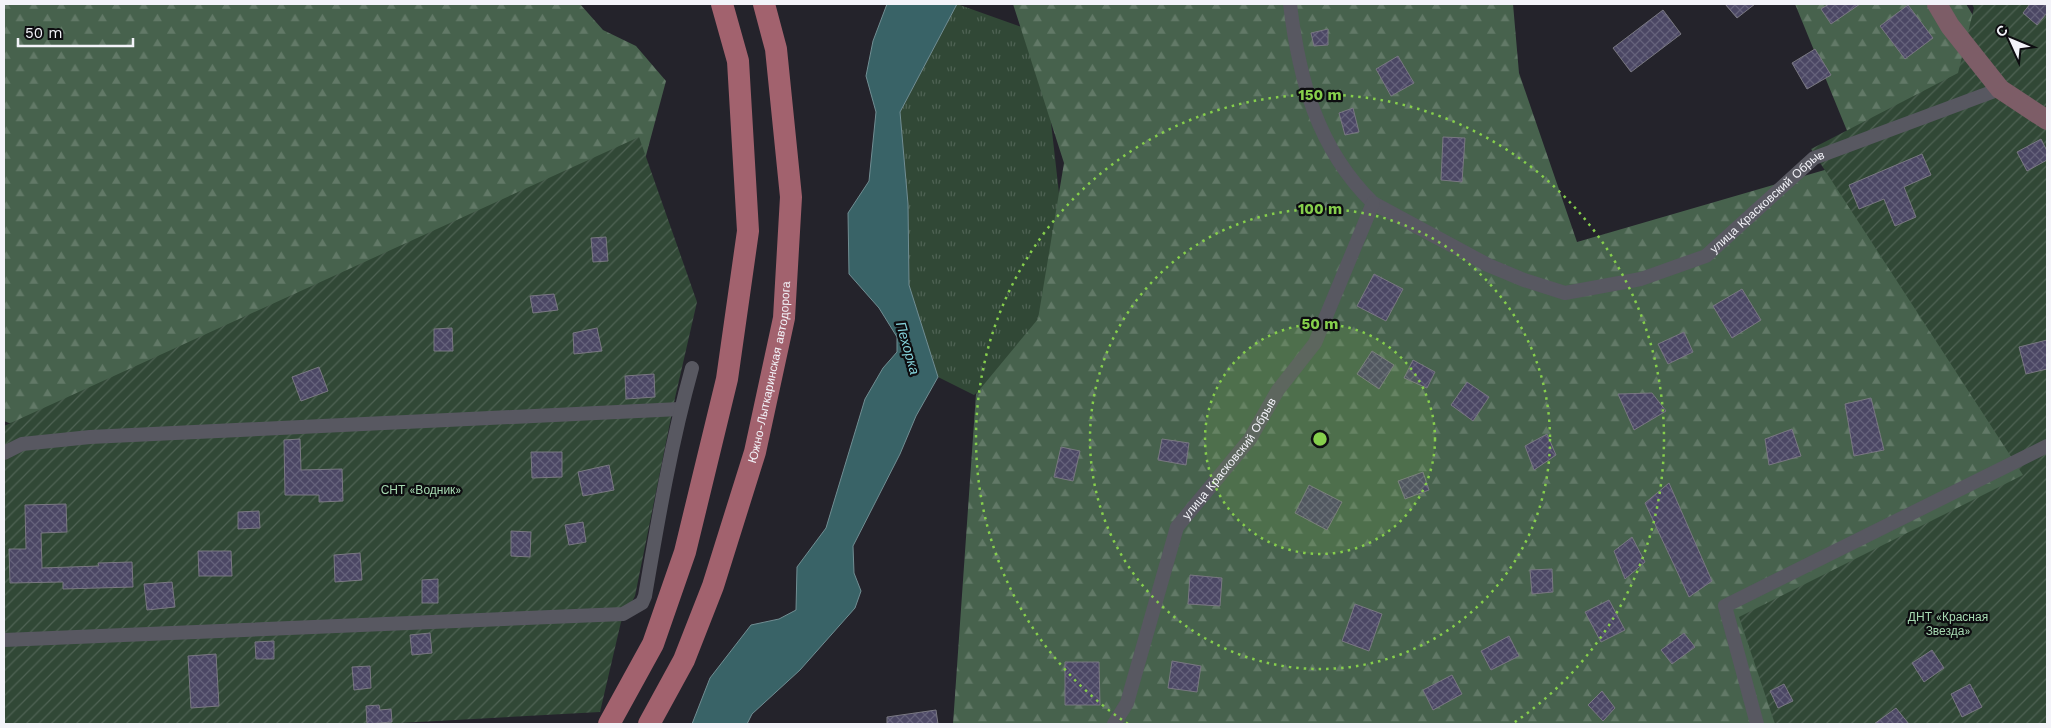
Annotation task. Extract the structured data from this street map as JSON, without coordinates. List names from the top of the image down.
{
  "streets": {
    "main road": ["Южно-Лыткаринская автодорога"],
    "street": ["улица Красковский Обрыв"]
  },
  "water": ["Пехорка"],
  "parks": ["СНТ «Водник»", "ДНТ «Красная Звезда»"],
  "scale_bar": "50 m",
  "north": "top left",
  "rings": ["150 m", "100 m", "50 m"]
}
